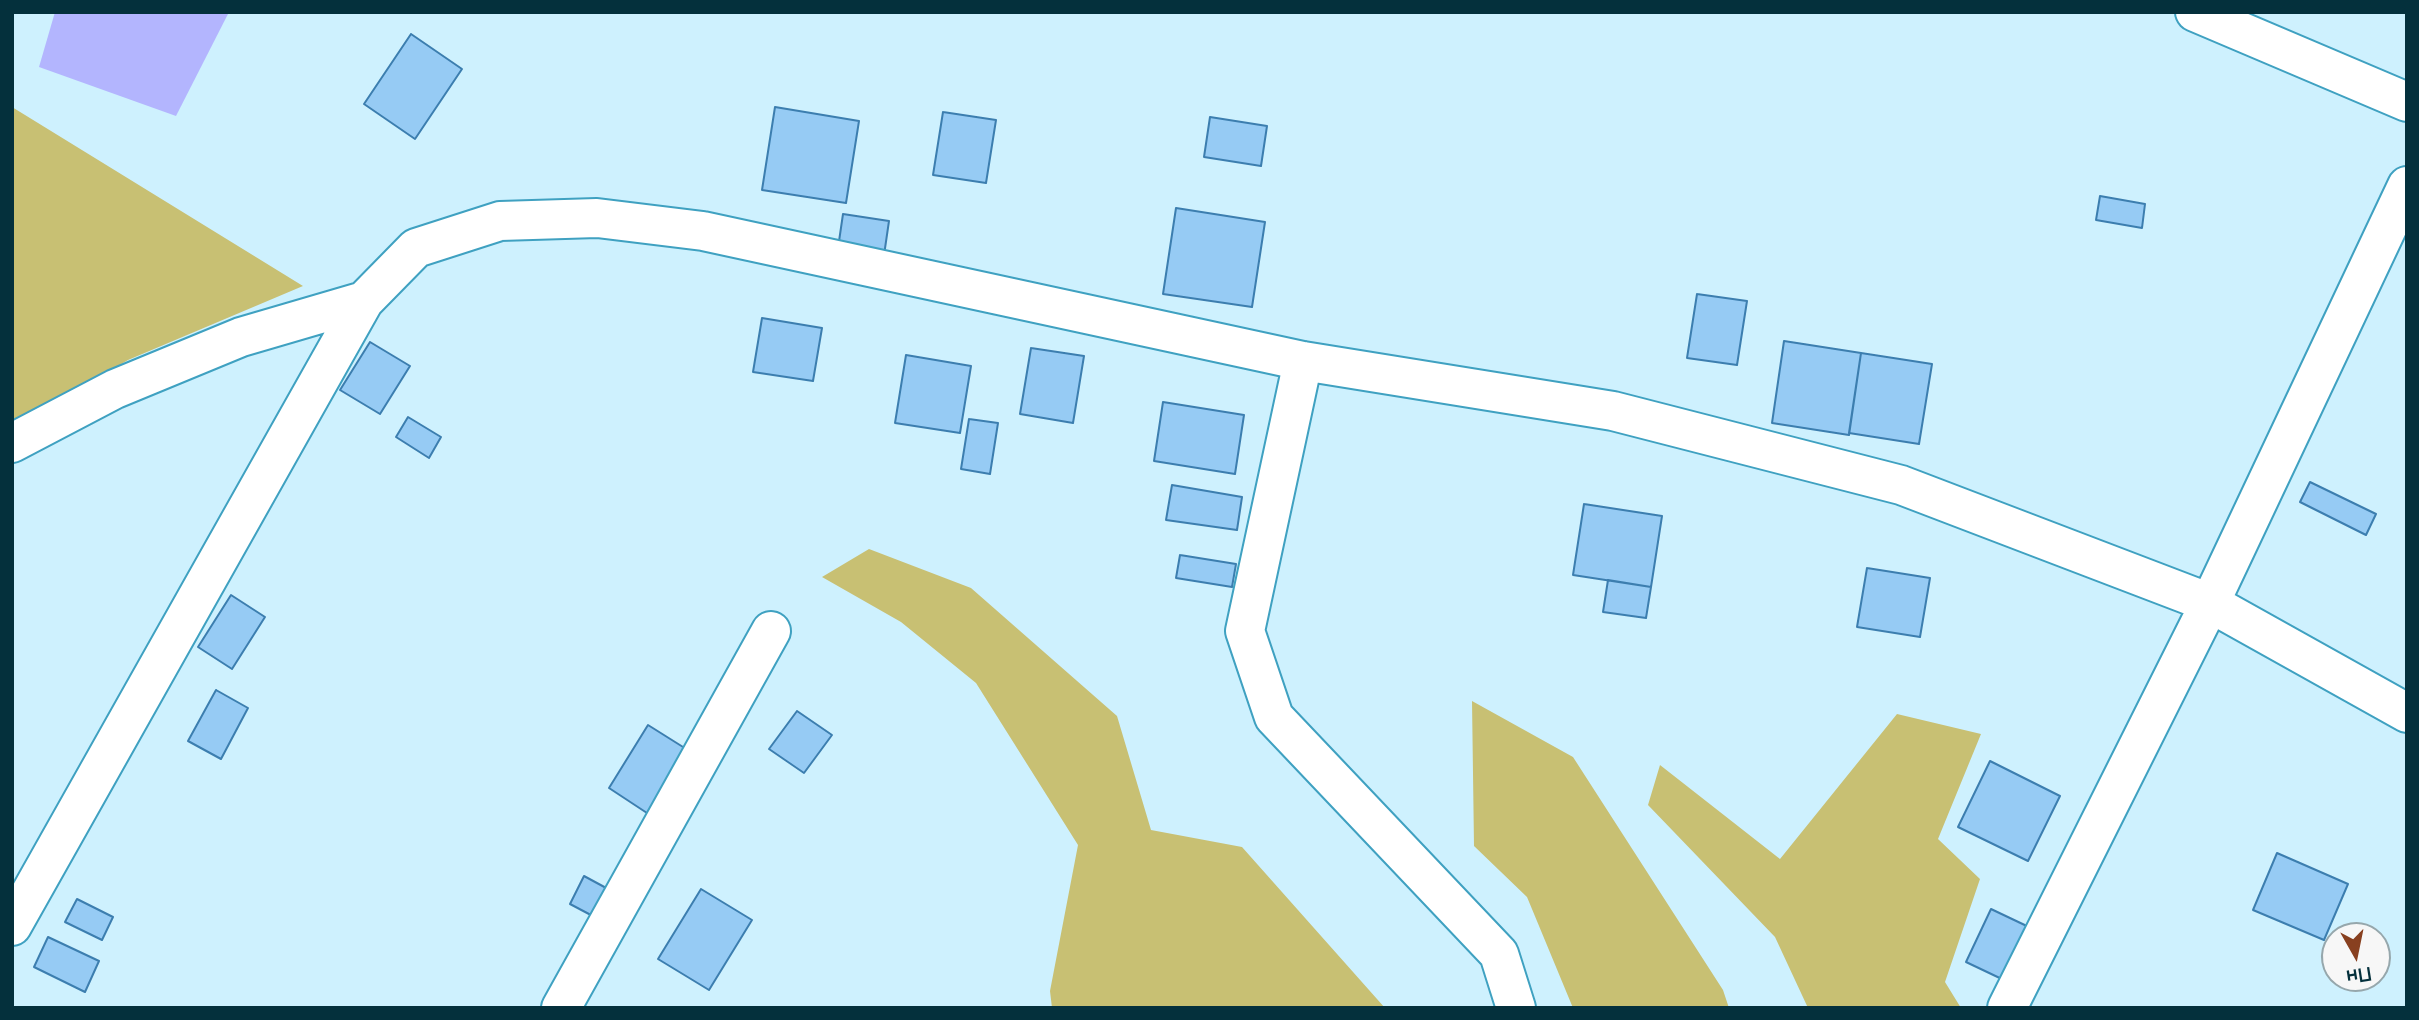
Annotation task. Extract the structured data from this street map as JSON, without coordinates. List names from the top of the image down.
{
  "north": "bottom"
}
